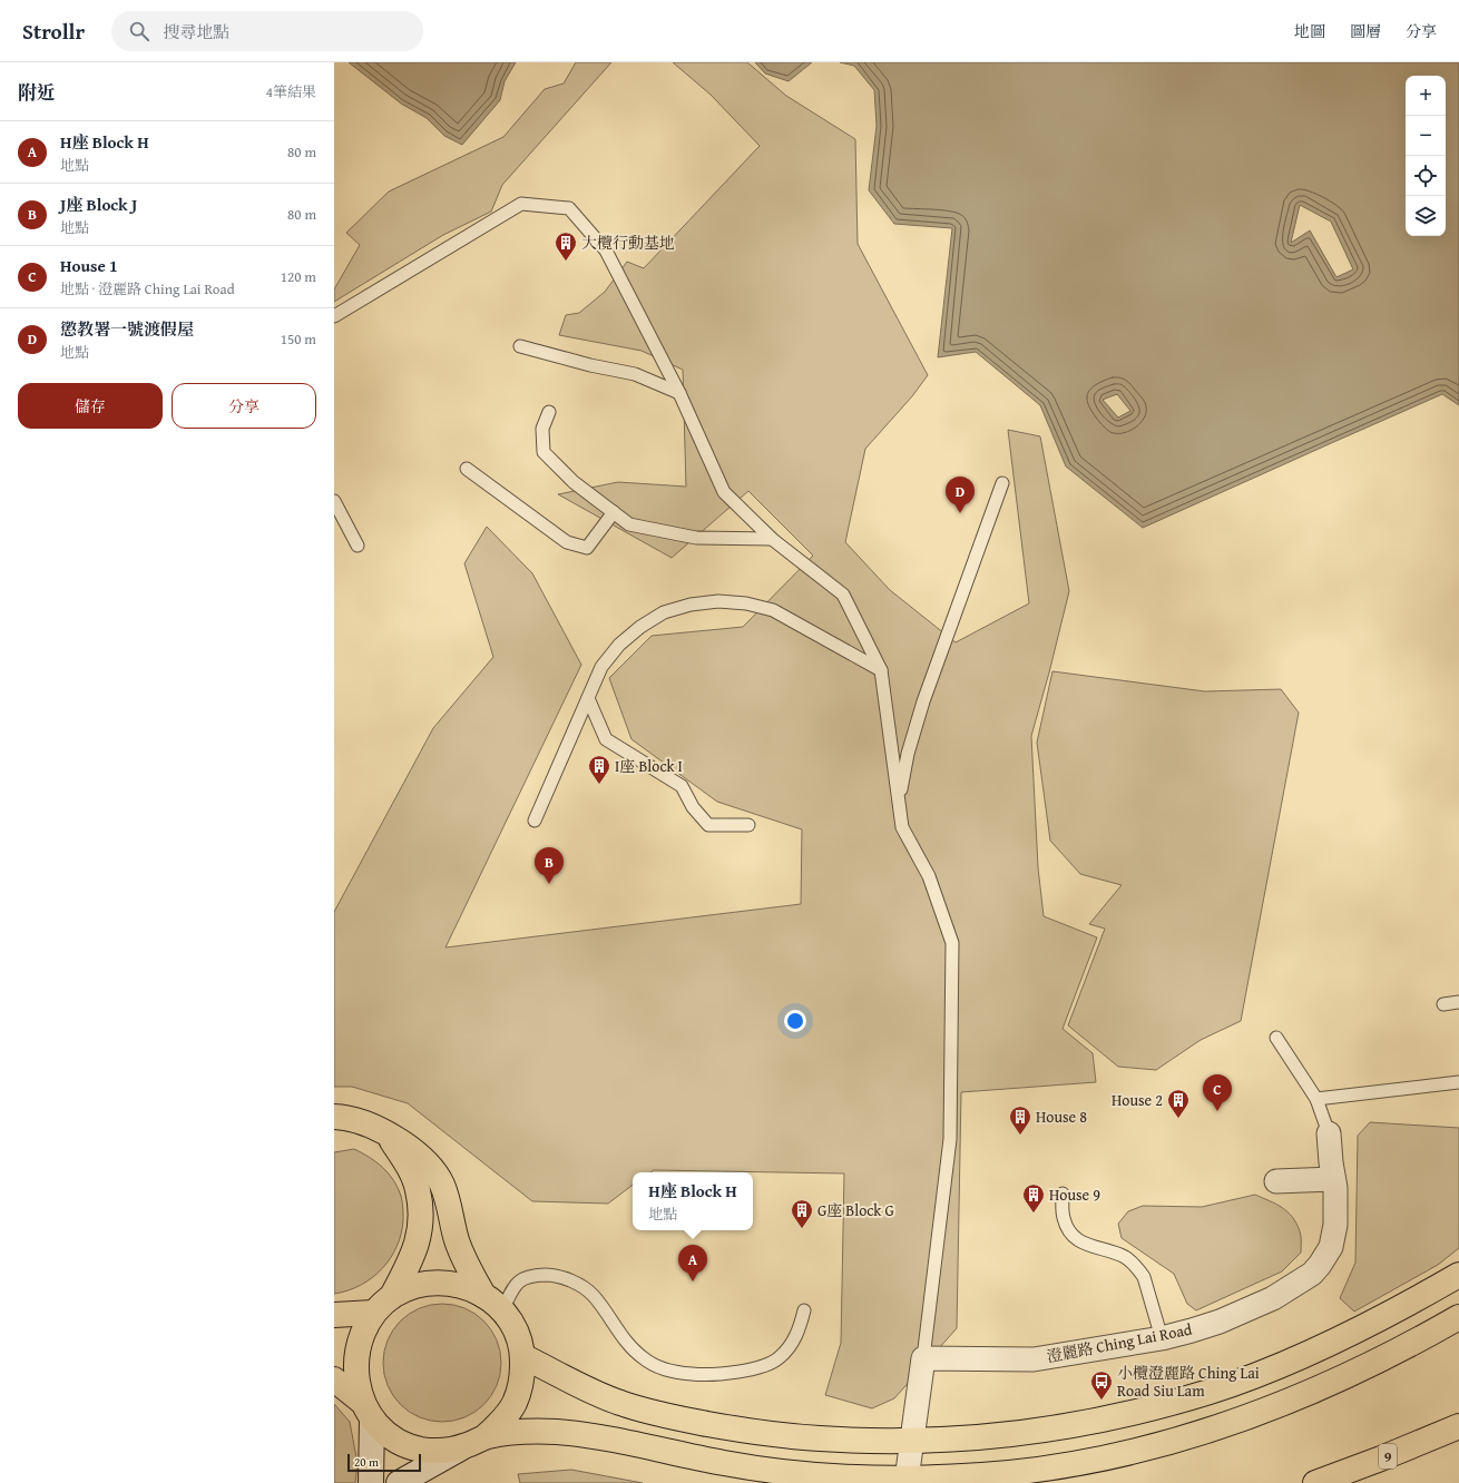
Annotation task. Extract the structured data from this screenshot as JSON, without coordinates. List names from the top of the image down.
{
  "streets": {
    "main road": ["9"],
    "street": ["澄麗路 Ching Lai Road"]
  },
  "places": {
    "building": [
      "大欖行動基地",
      "I座 Block I",
      "House 2",
      "House 8",
      "House 9",
      "G座 Block G"
    ],
    "bus stop": ["小欖澄麗路 Ching Lai Road Siu Lam"]
  },
  "scale_bar": "20 m",
  "page": {
    "header": "Strollr",
    "search": "搜尋地點",
    "nav": ["地圖", "圖層", "分享"],
    "heading": ["附近", "4筆結果"],
    "map_buttons": ["+", "−"],
    "list": [
      {
        "mark": "A",
        "name": "H座 Block H",
        "note": "地點",
        "value": "80 m"
      },
      {
        "mark": "B",
        "name": "J座 Block J",
        "note": "地點",
        "value": "80 m"
      },
      {
        "mark": "C",
        "name": "House 1",
        "note": "地點 · 澄麗路 Ching Lai Road",
        "value": "120 m"
      },
      {
        "mark": "D",
        "name": "懲教署一號渡假屋",
        "note": "地點",
        "value": "150 m"
      }
    ],
    "buttons": ["儲存", "分享"],
    "pins": [
      "D",
      "B",
      "C",
      "A"
    ],
    "popup": ["H座 Block H", "地點"],
    "scale": "20 m"
  }
}
